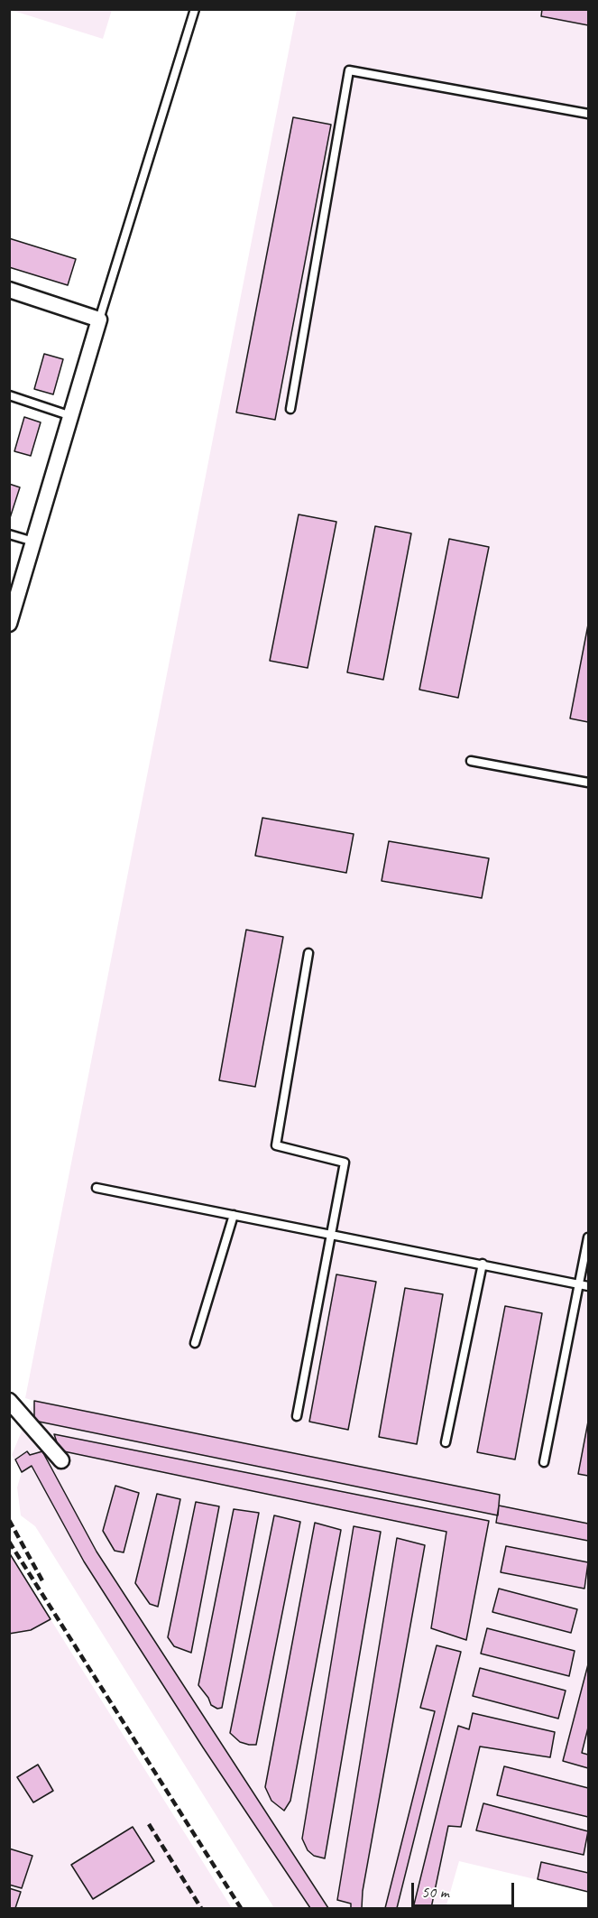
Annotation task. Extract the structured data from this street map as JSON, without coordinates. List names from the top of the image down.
{
  "scale_bar": "50 m"
}
